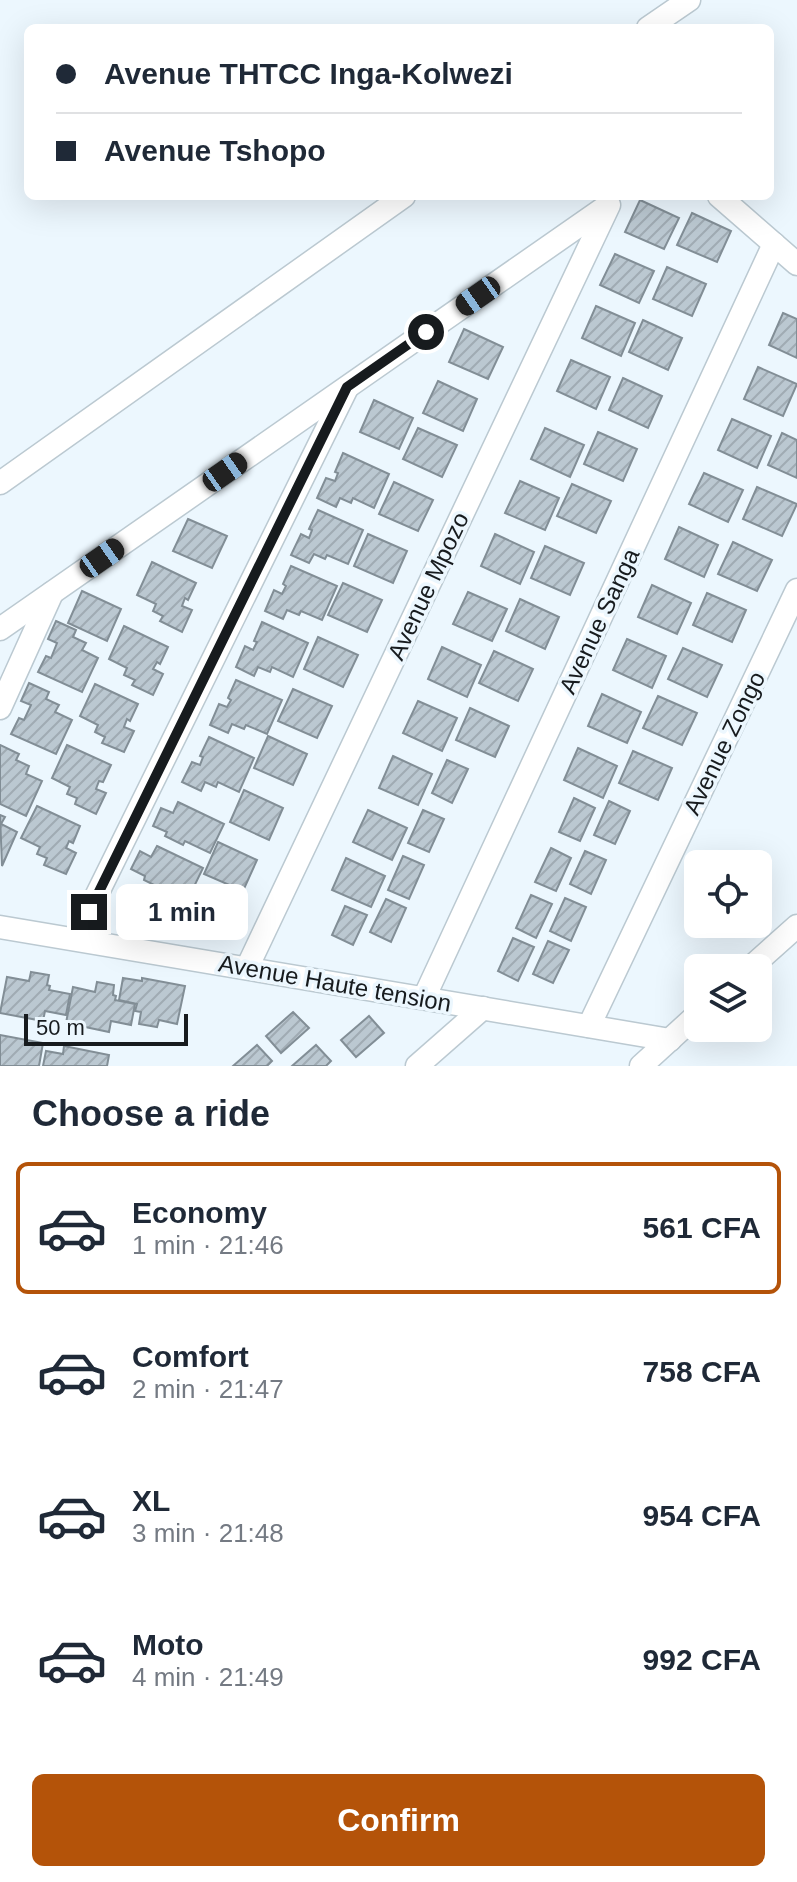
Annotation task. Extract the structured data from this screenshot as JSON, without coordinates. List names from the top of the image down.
{
  "streets": {
    "lane": [
      "Avenue Mpozo",
      "Avenue Sanga",
      "Avenue Zongo",
      "Avenue Haute tension"
    ]
  },
  "crossings": [
    ["Avenue Mpozo", "Avenue Haute tension"],
    ["Avenue Sanga", "Avenue Haute tension"],
    ["Avenue Zongo", "Avenue Haute tension"]
  ],
  "scale_bar": "50 m",
  "page": {
    "banner": ["Avenue THTCC Inga-Kolwezi", "Avenue Tshopo"],
    "bubble": "1 min",
    "scale": "50 m",
    "heading": "Choose a ride",
    "list": [
      {
        "name": "Economy",
        "note": "1 min · 21:46",
        "value": "561 CFA"
      },
      {
        "name": "Comfort",
        "note": "2 min · 21:47",
        "value": "758 CFA"
      },
      {
        "name": "XL",
        "note": "3 min · 21:48",
        "value": "954 CFA"
      },
      {
        "name": "Moto",
        "note": "4 min · 21:49",
        "value": "992 CFA"
      }
    ],
    "buttons": "Confirm"
  }
}
